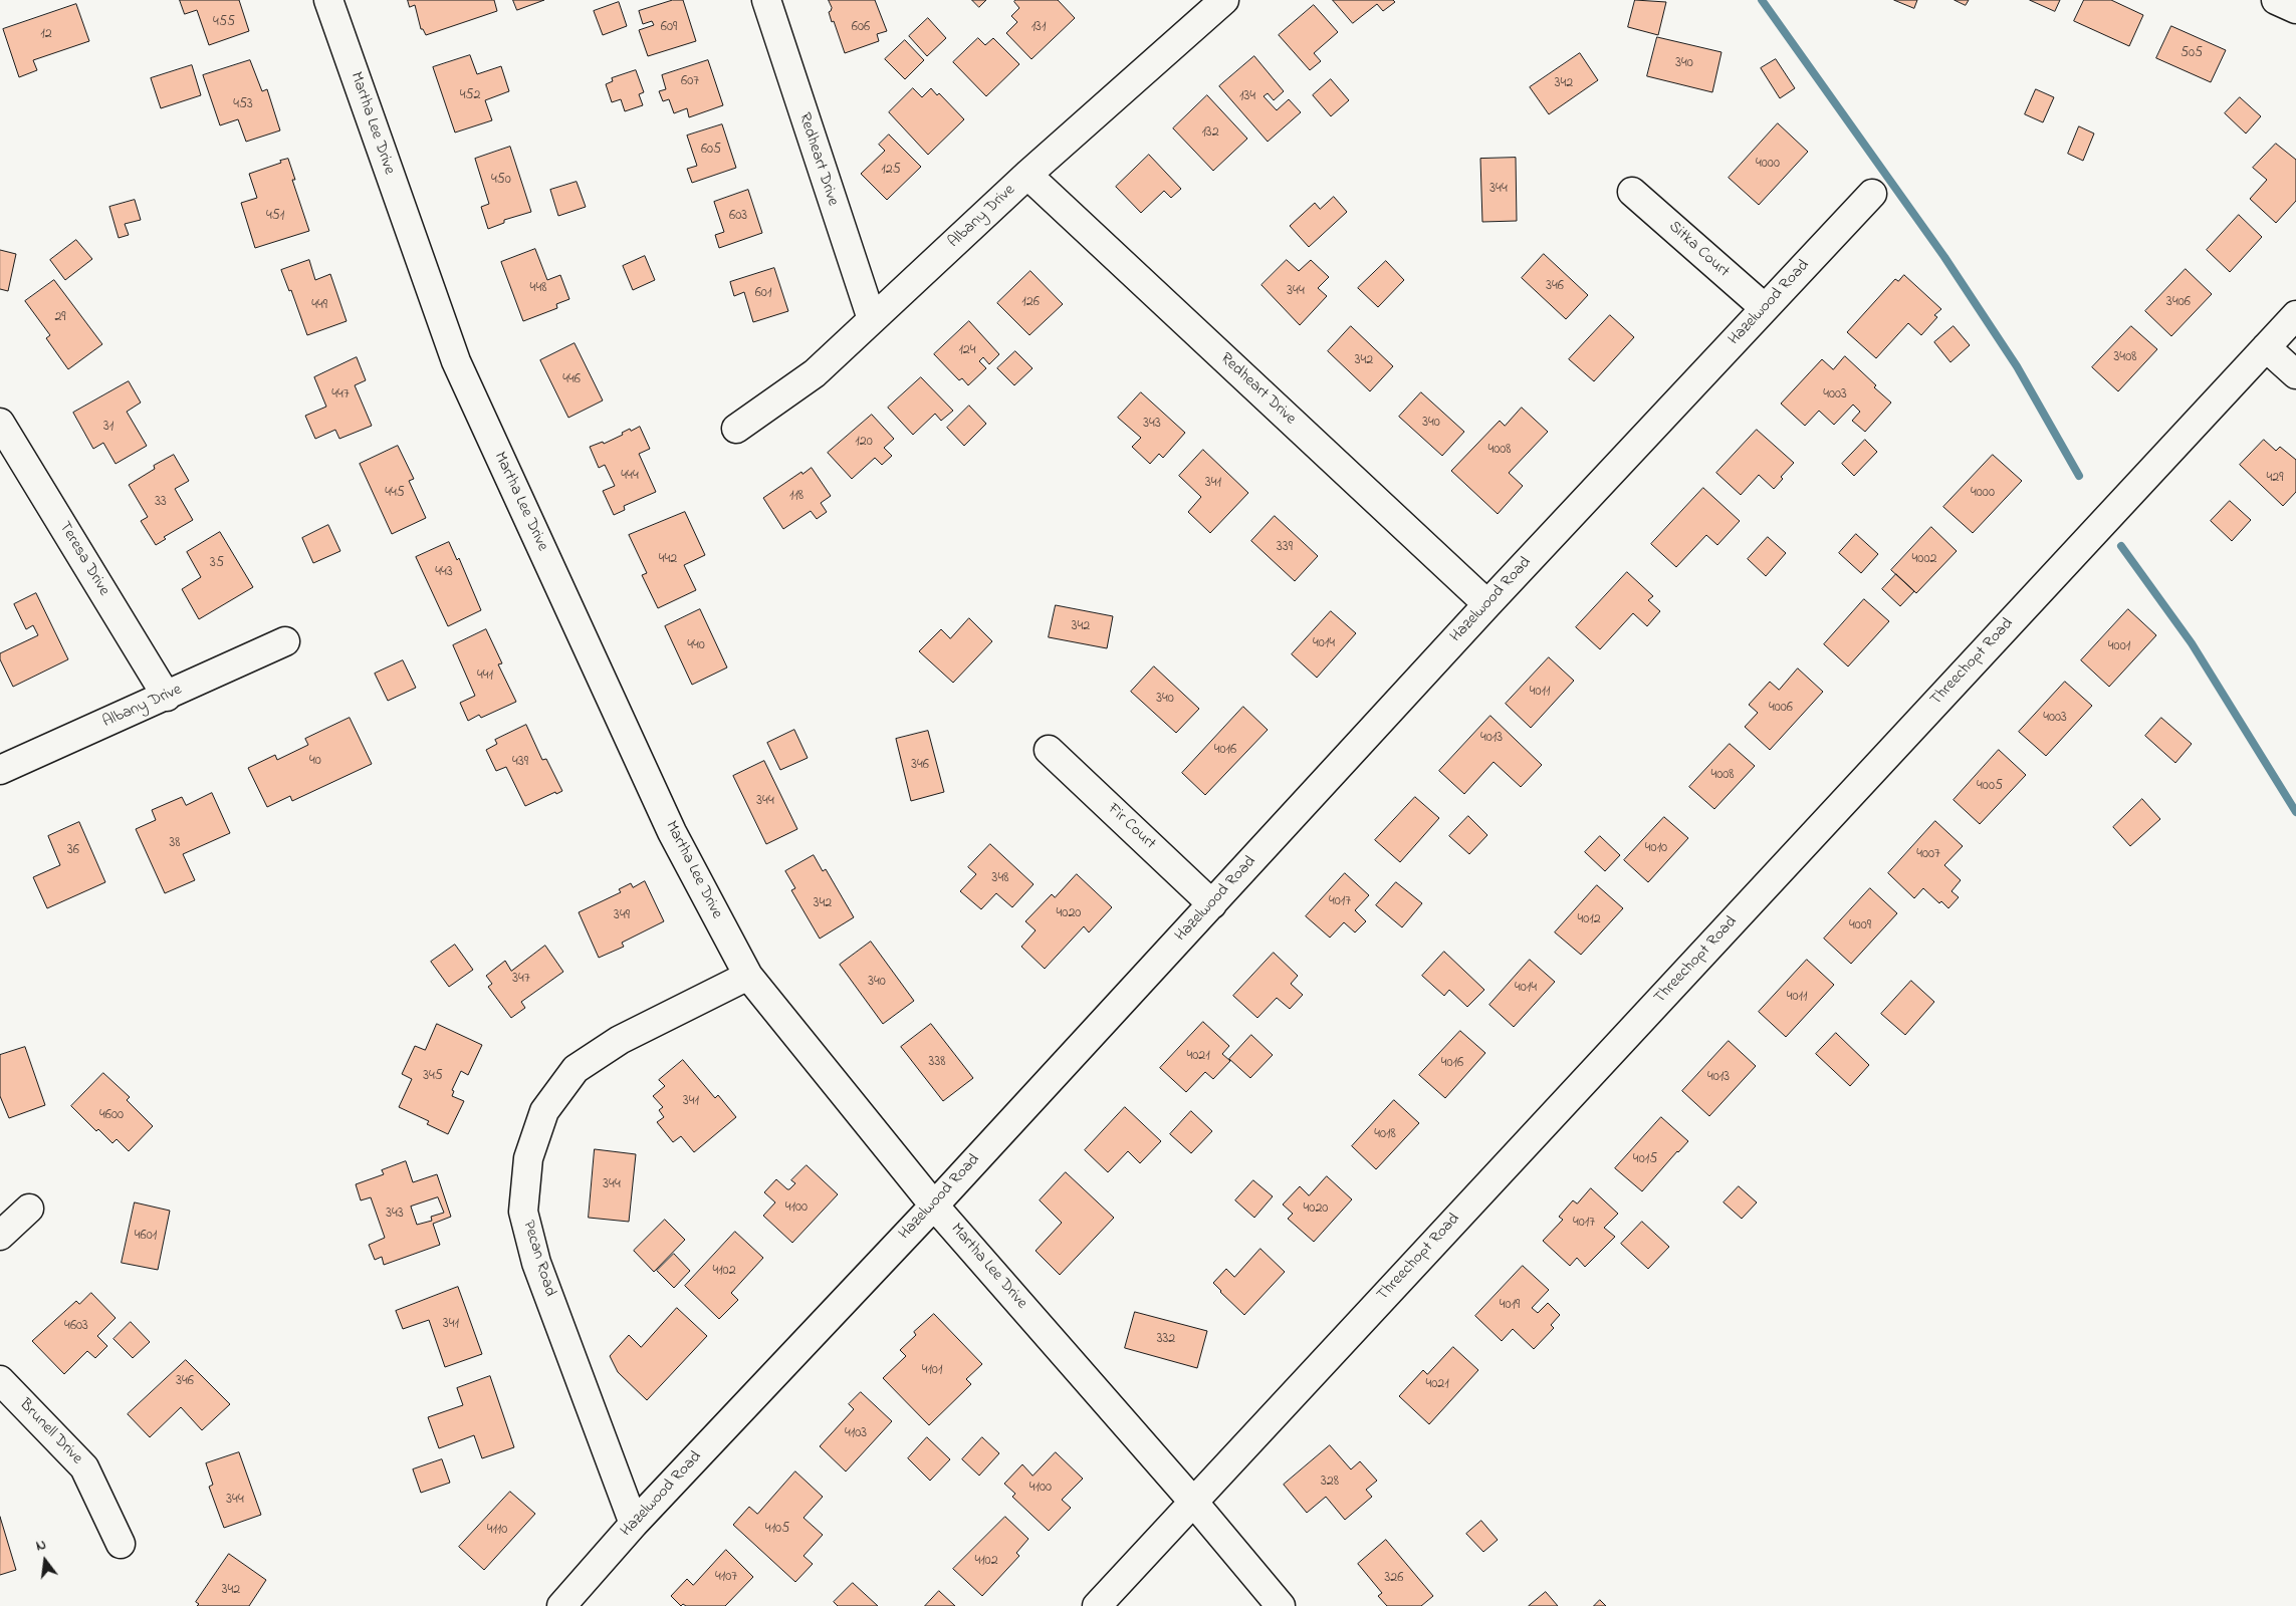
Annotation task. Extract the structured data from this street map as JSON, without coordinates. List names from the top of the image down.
{
  "streets": {
    "street": [
      "Martha Lee Drive",
      "Redheart Drive",
      "Albany Drive",
      "Sitka Court",
      "Hazelwood Road",
      "Teresa Drive",
      "Threechopt Road",
      "Fir Court",
      "Pecan Road",
      "Brunell Drive"
    ]
  },
  "crossings": [
    ["Martha Lee Drive", "Hazelwood Road"],
    ["Martha Lee Drive", "Threechopt Road"],
    ["Martha Lee Drive", "Pecan Road"],
    ["Redheart Drive", "Albany Drive"],
    ["Redheart Drive", "Hazelwood Road"],
    ["Albany Drive", "Teresa Drive"],
    ["Sitka Court", "Hazelwood Road"],
    ["Hazelwood Road", "Fir Court"],
    ["Hazelwood Road", "Pecan Road"]
  ],
  "house_numbers": [
    "455",
    "609",
    "606",
    "131",
    "12",
    "505",
    "340",
    "607",
    "342",
    "452",
    "134",
    "453",
    "132",
    "605",
    "4000",
    "125",
    "450",
    "344",
    "451",
    "603",
    "346",
    "448",
    "344",
    "601",
    "126",
    "3406",
    "449",
    "29",
    "124",
    "3408",
    "342",
    "446",
    "447",
    "4003",
    "340",
    "343",
    "31",
    "120",
    "4008",
    "444",
    "429",
    "341",
    "445",
    "4000",
    "118",
    "33",
    "339",
    "442",
    "4002",
    "35",
    "443",
    "342",
    "4014",
    "440",
    "4001",
    "441",
    "4011",
    "340",
    "4006",
    "4003",
    "4013",
    "4016",
    "40",
    "439",
    "346",
    "4008",
    "4005",
    "344",
    "38",
    "4010",
    "36",
    "4007",
    "348",
    "4017",
    "342",
    "4020",
    "349",
    "4012",
    "4009",
    "347",
    "340",
    "4014",
    "4011",
    "4021",
    "338",
    "4016",
    "345",
    "4013",
    "341",
    "4600",
    "4018",
    "4015",
    "344",
    "4100",
    "4020",
    "343",
    "4017",
    "4601",
    "4102",
    "4019",
    "341",
    "4603",
    "332",
    "4101",
    "346",
    "4021",
    "4103",
    "328",
    "4100",
    "344",
    "4105",
    "4110",
    "4102",
    "4107",
    "326",
    "342"
  ],
  "north": "top"
}
